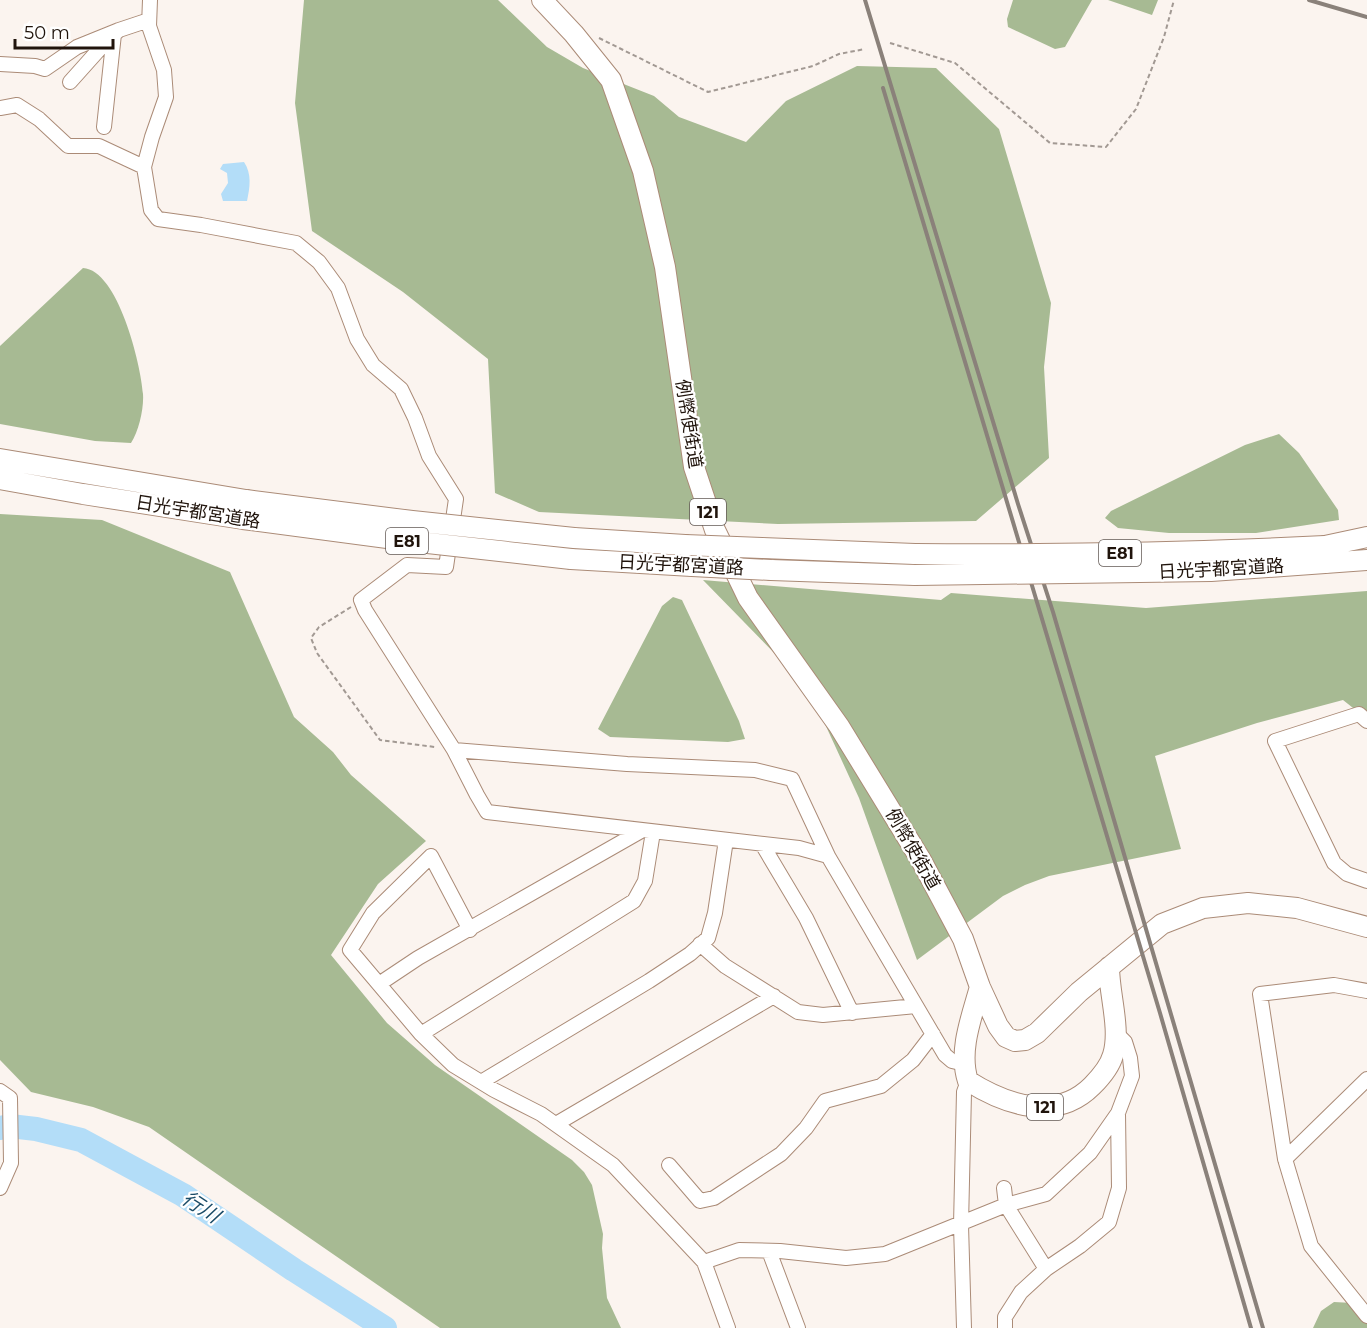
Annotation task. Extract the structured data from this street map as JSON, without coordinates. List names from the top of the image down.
{
  "streets": {
    "highway": [
      "例幣使街道",
      "日光宇都宮道路",
      "121",
      "E81"
    ]
  },
  "crossings": [
    ["例幣使街道", "121"]
  ],
  "water": ["行川"],
  "scale_bar": "50 m"
}
